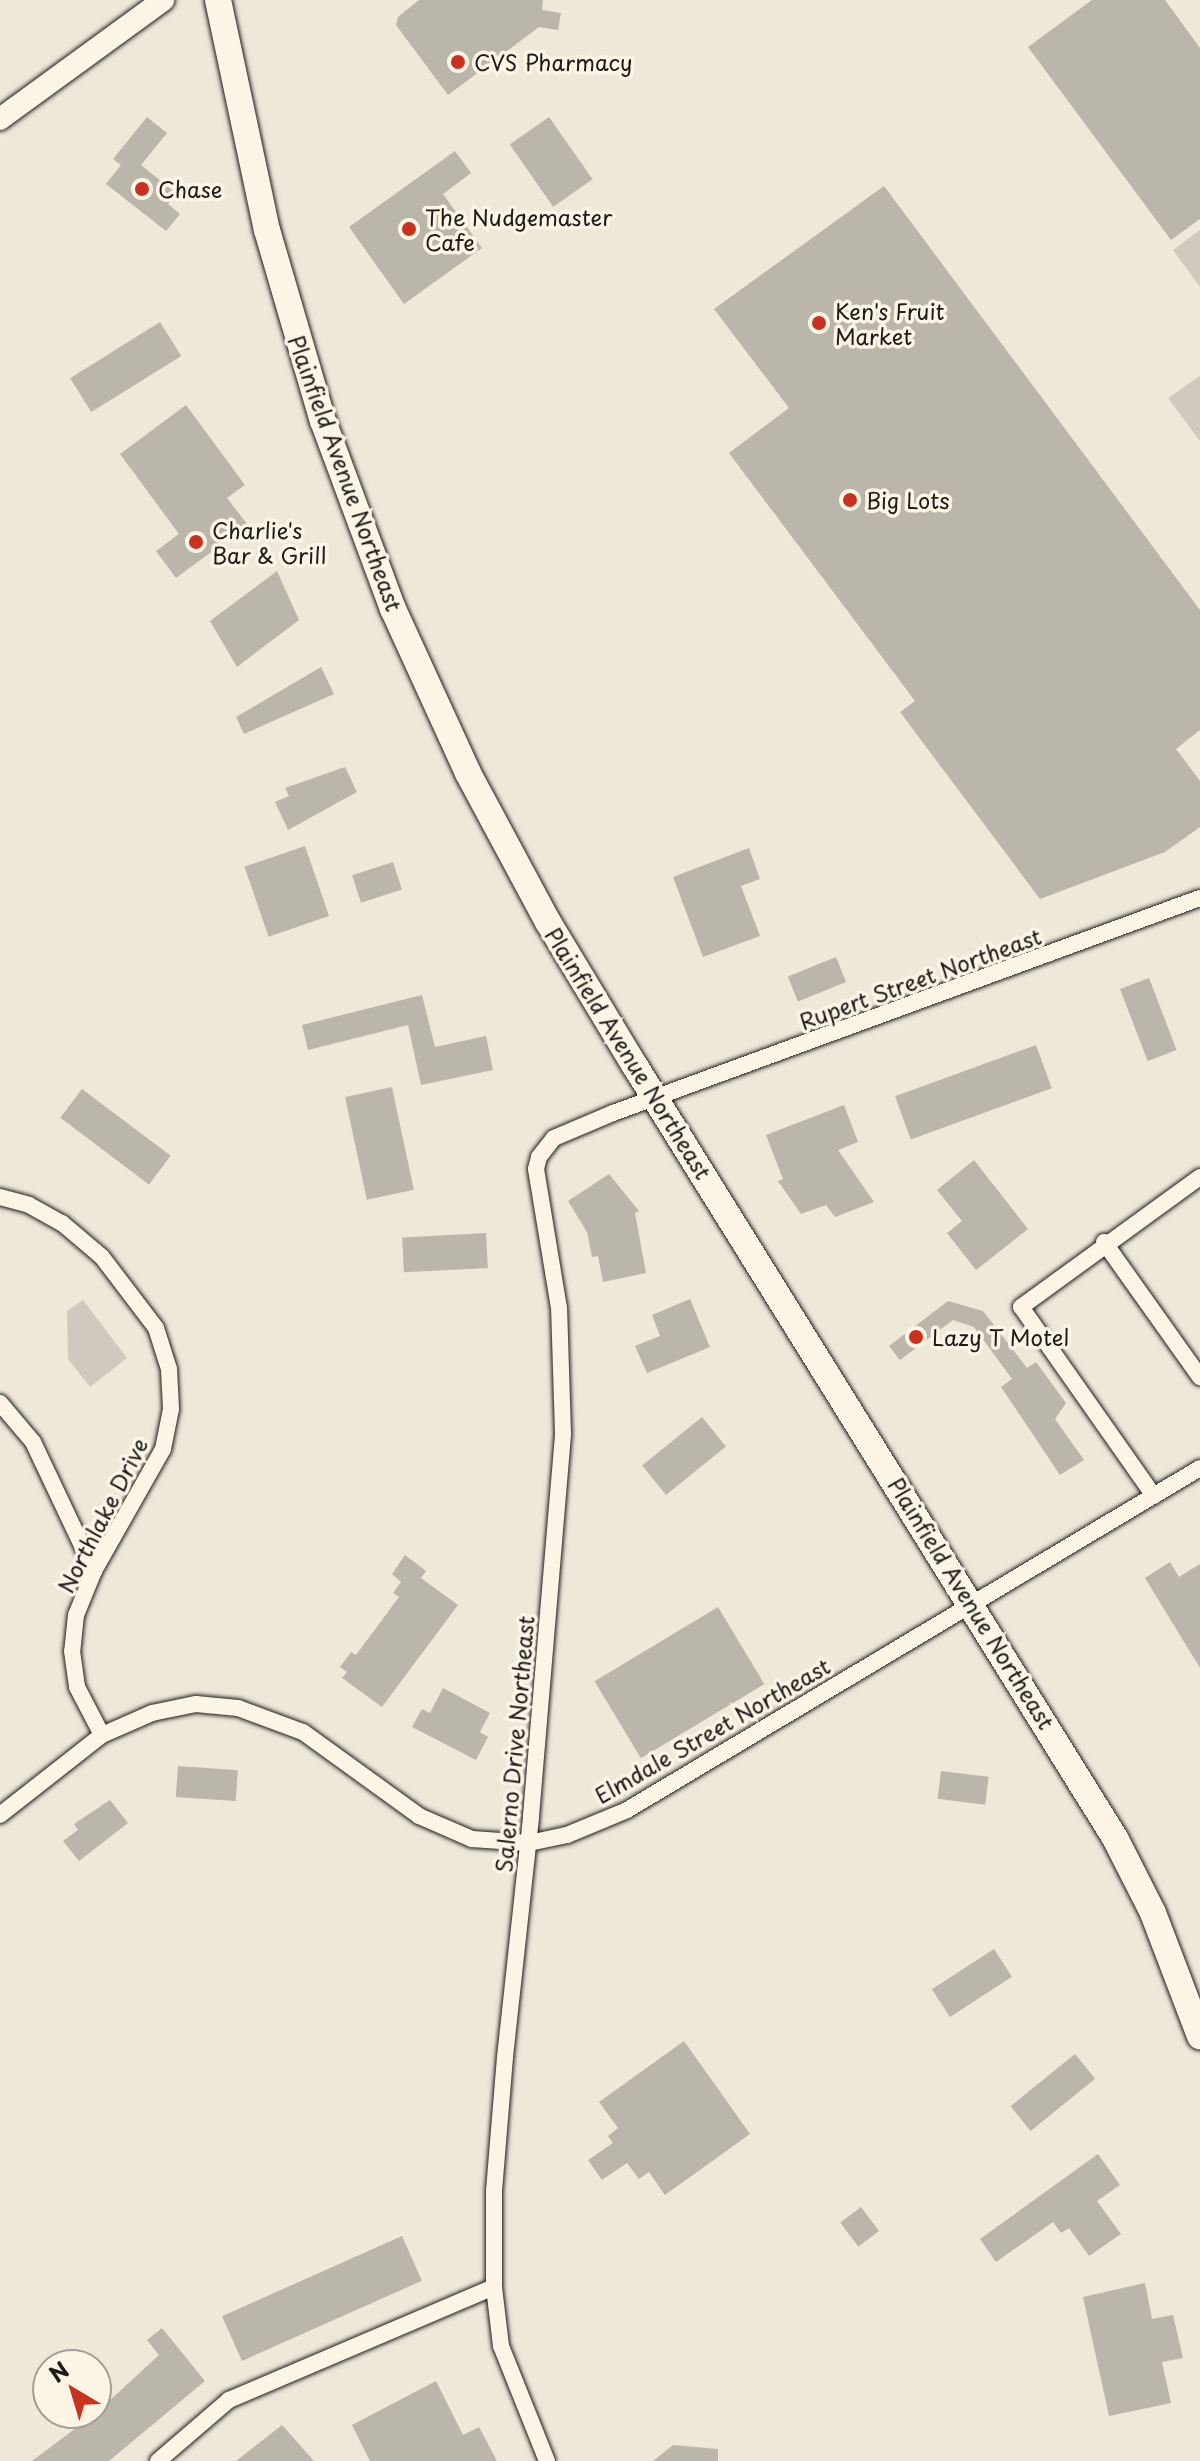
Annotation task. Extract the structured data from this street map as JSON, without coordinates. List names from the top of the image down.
{
  "streets": {
    "main road": ["Plainfield Avenue Northeast"],
    "street": [
      "Rupert Street Northeast",
      "Northlake Drive",
      "Elmdale Street Northeast",
      "Salerno Drive Northeast"
    ]
  },
  "crossings": [
    ["Plainfield Avenue Northeast", "Rupert Street Northeast"],
    ["Plainfield Avenue Northeast", "Elmdale Street Northeast"],
    ["Plainfield Avenue Northeast", "Salerno Drive Northeast"],
    ["Rupert Street Northeast", "Salerno Drive Northeast"],
    ["Northlake Drive", "Elmdale Street Northeast"],
    ["Elmdale Street Northeast", "Salerno Drive Northeast"]
  ],
  "places": [
    "CVS Pharmacy",
    "Chase",
    "The Nudgemaster Cafe",
    "Ken's Fruit Market",
    "Big Lots",
    "Charlie's Bar & Grill",
    "Lazy T Motel"
  ],
  "north": "top left"
}
